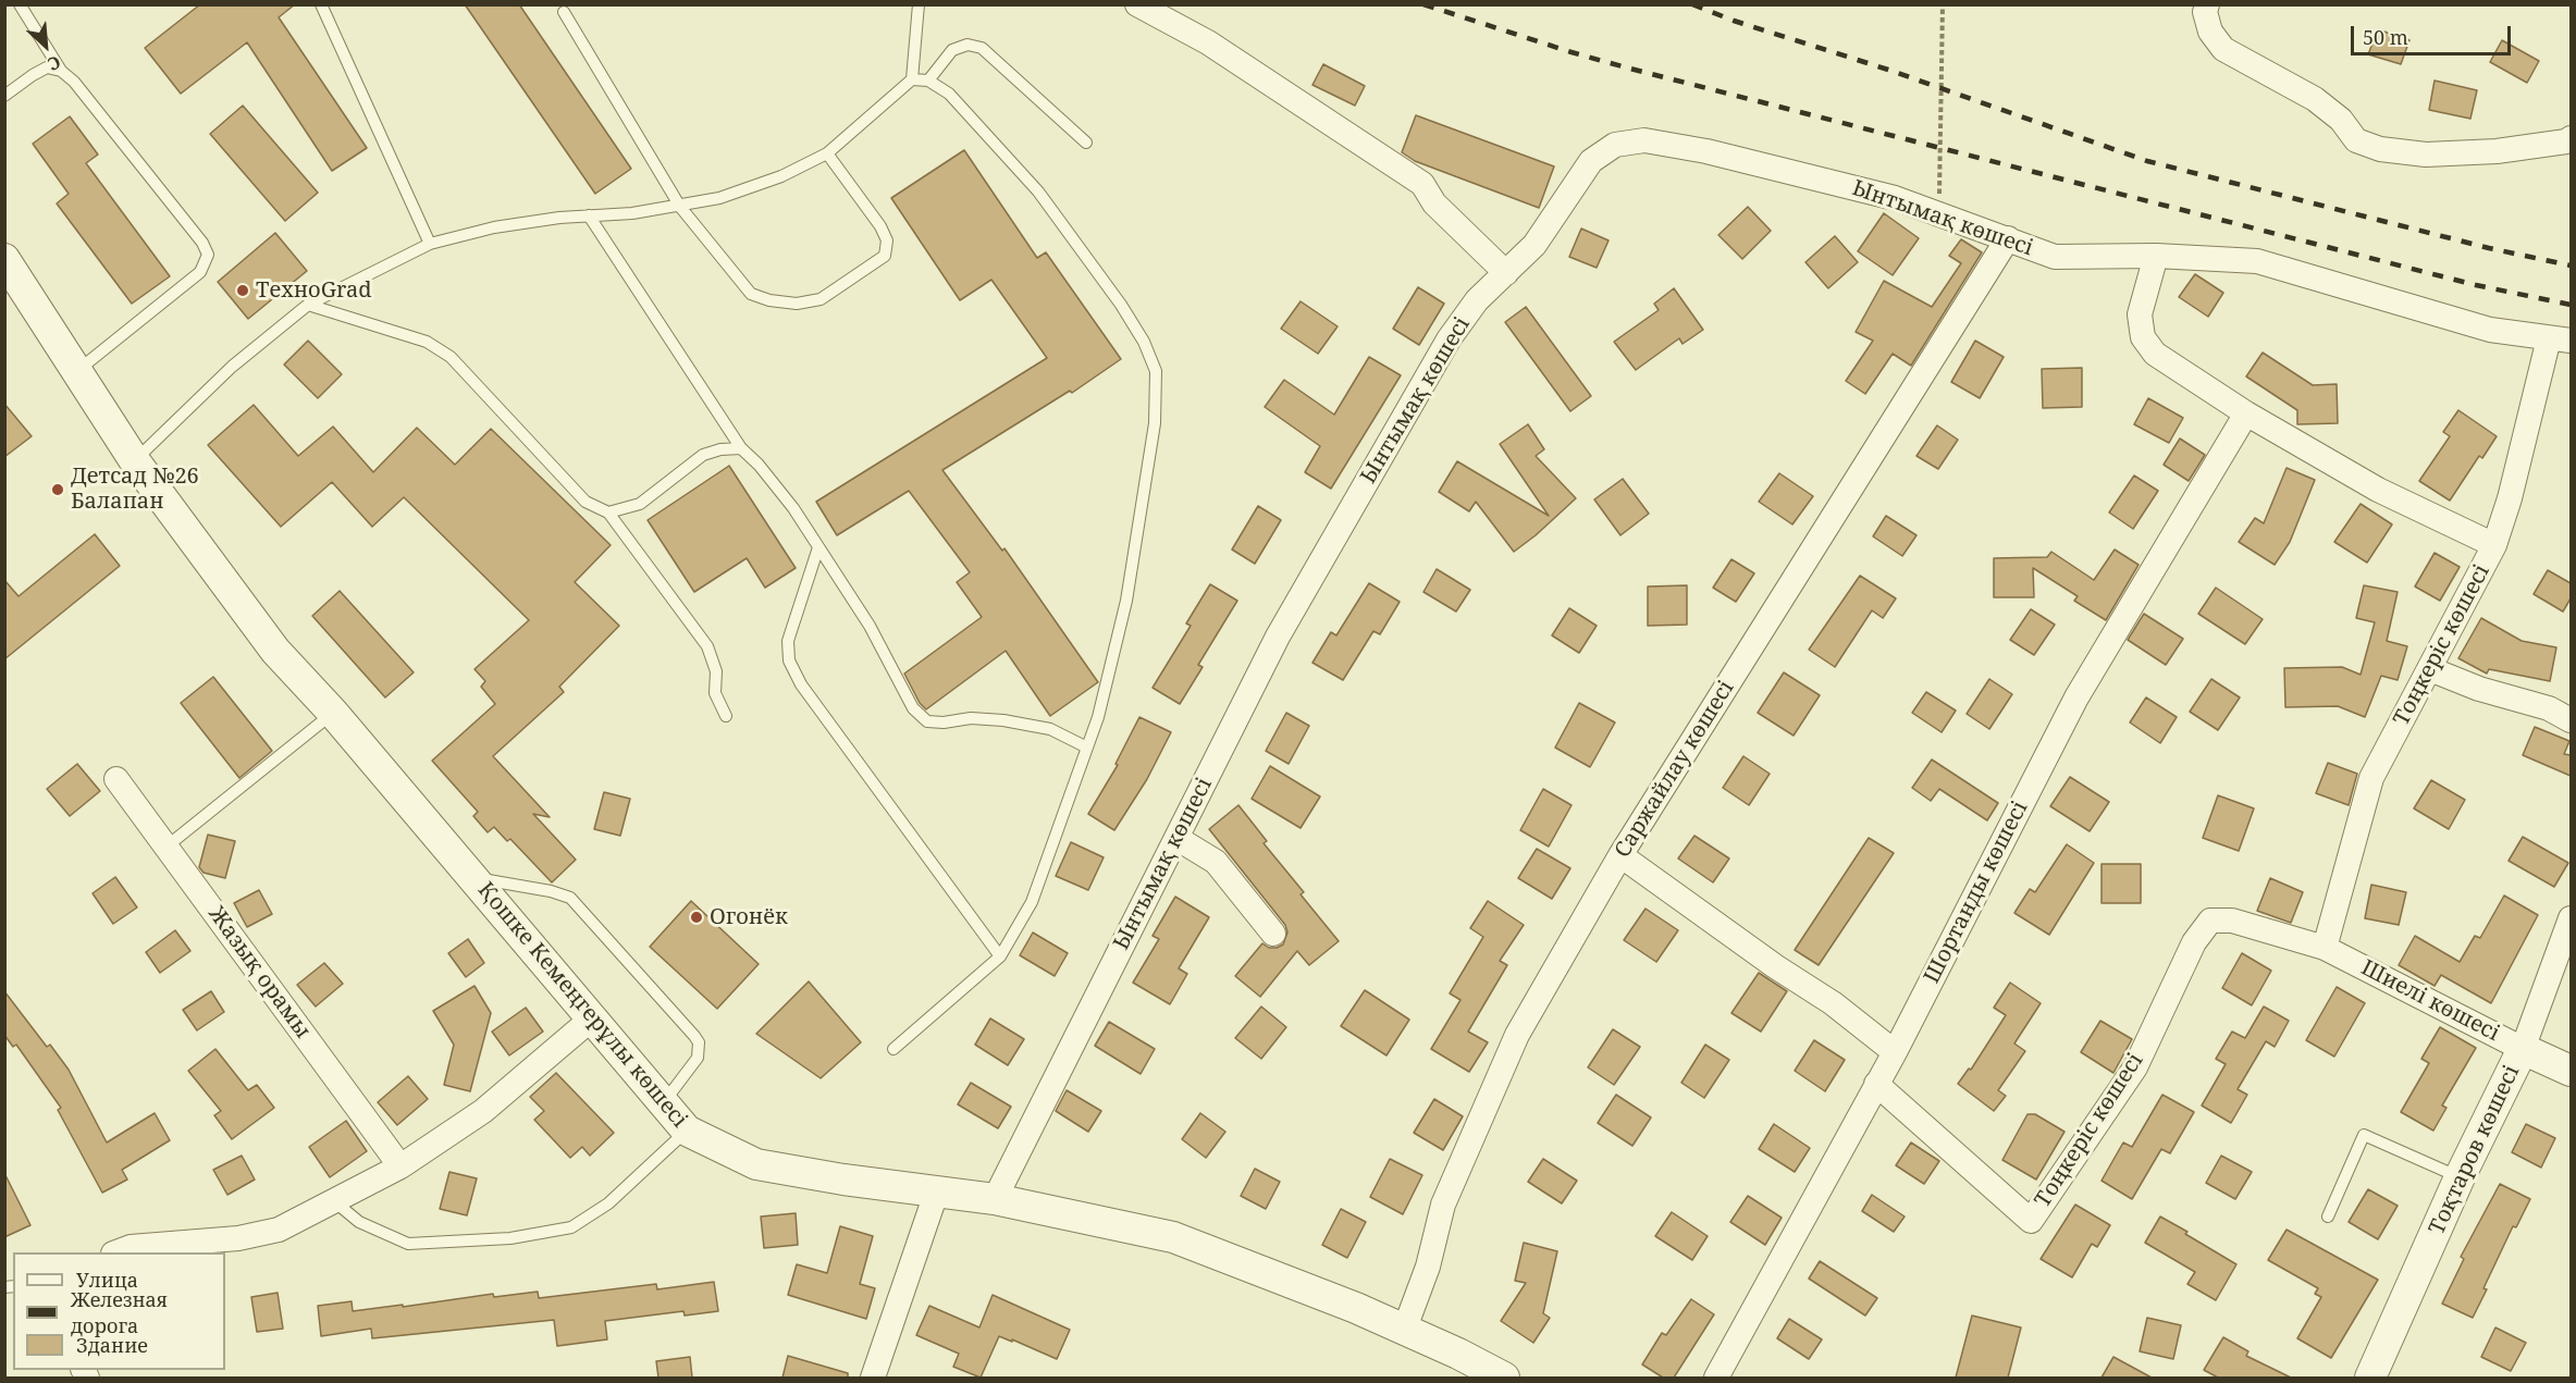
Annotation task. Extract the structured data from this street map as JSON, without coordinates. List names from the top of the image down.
{
  "streets": {
    "street": [
      "Ынтымақ көшесі",
      "Тоңкерiс көшесі",
      "Саржайлау көшесі",
      "Шортанды көшесі",
      "Жазық орамы",
      "Шиелі көшесі",
      "Қошке Кемеңгерұлы көшесі",
      "Тоқтаров көшесі"
    ]
  },
  "crossings": [
    ["Ынтымақ көшесі", "Тоңкерiс көшесі"],
    ["Ынтымақ көшесі", "Саржайлау көшесі"],
    ["Ынтымақ көшесі", "Қошке Кемеңгерұлы көшесі"],
    ["Тоңкерiс көшесі", "Шортанды көшесі"],
    ["Тоңкерiс көшесі", "Шиелі көшесі"],
    ["Саржайлау көшесі", "Қошке Кемеңгерұлы көшесі"],
    ["Шиелі көшесі", "Тоқтаров көшесі"]
  ],
  "places": ["ТехноGrad", "Детсад №26 Балапан", "Огонёк"],
  "legend": ["Улица", "Железная дорога", "Здание"],
  "scale_bar": "50 m",
  "north": "bottom right"
}
